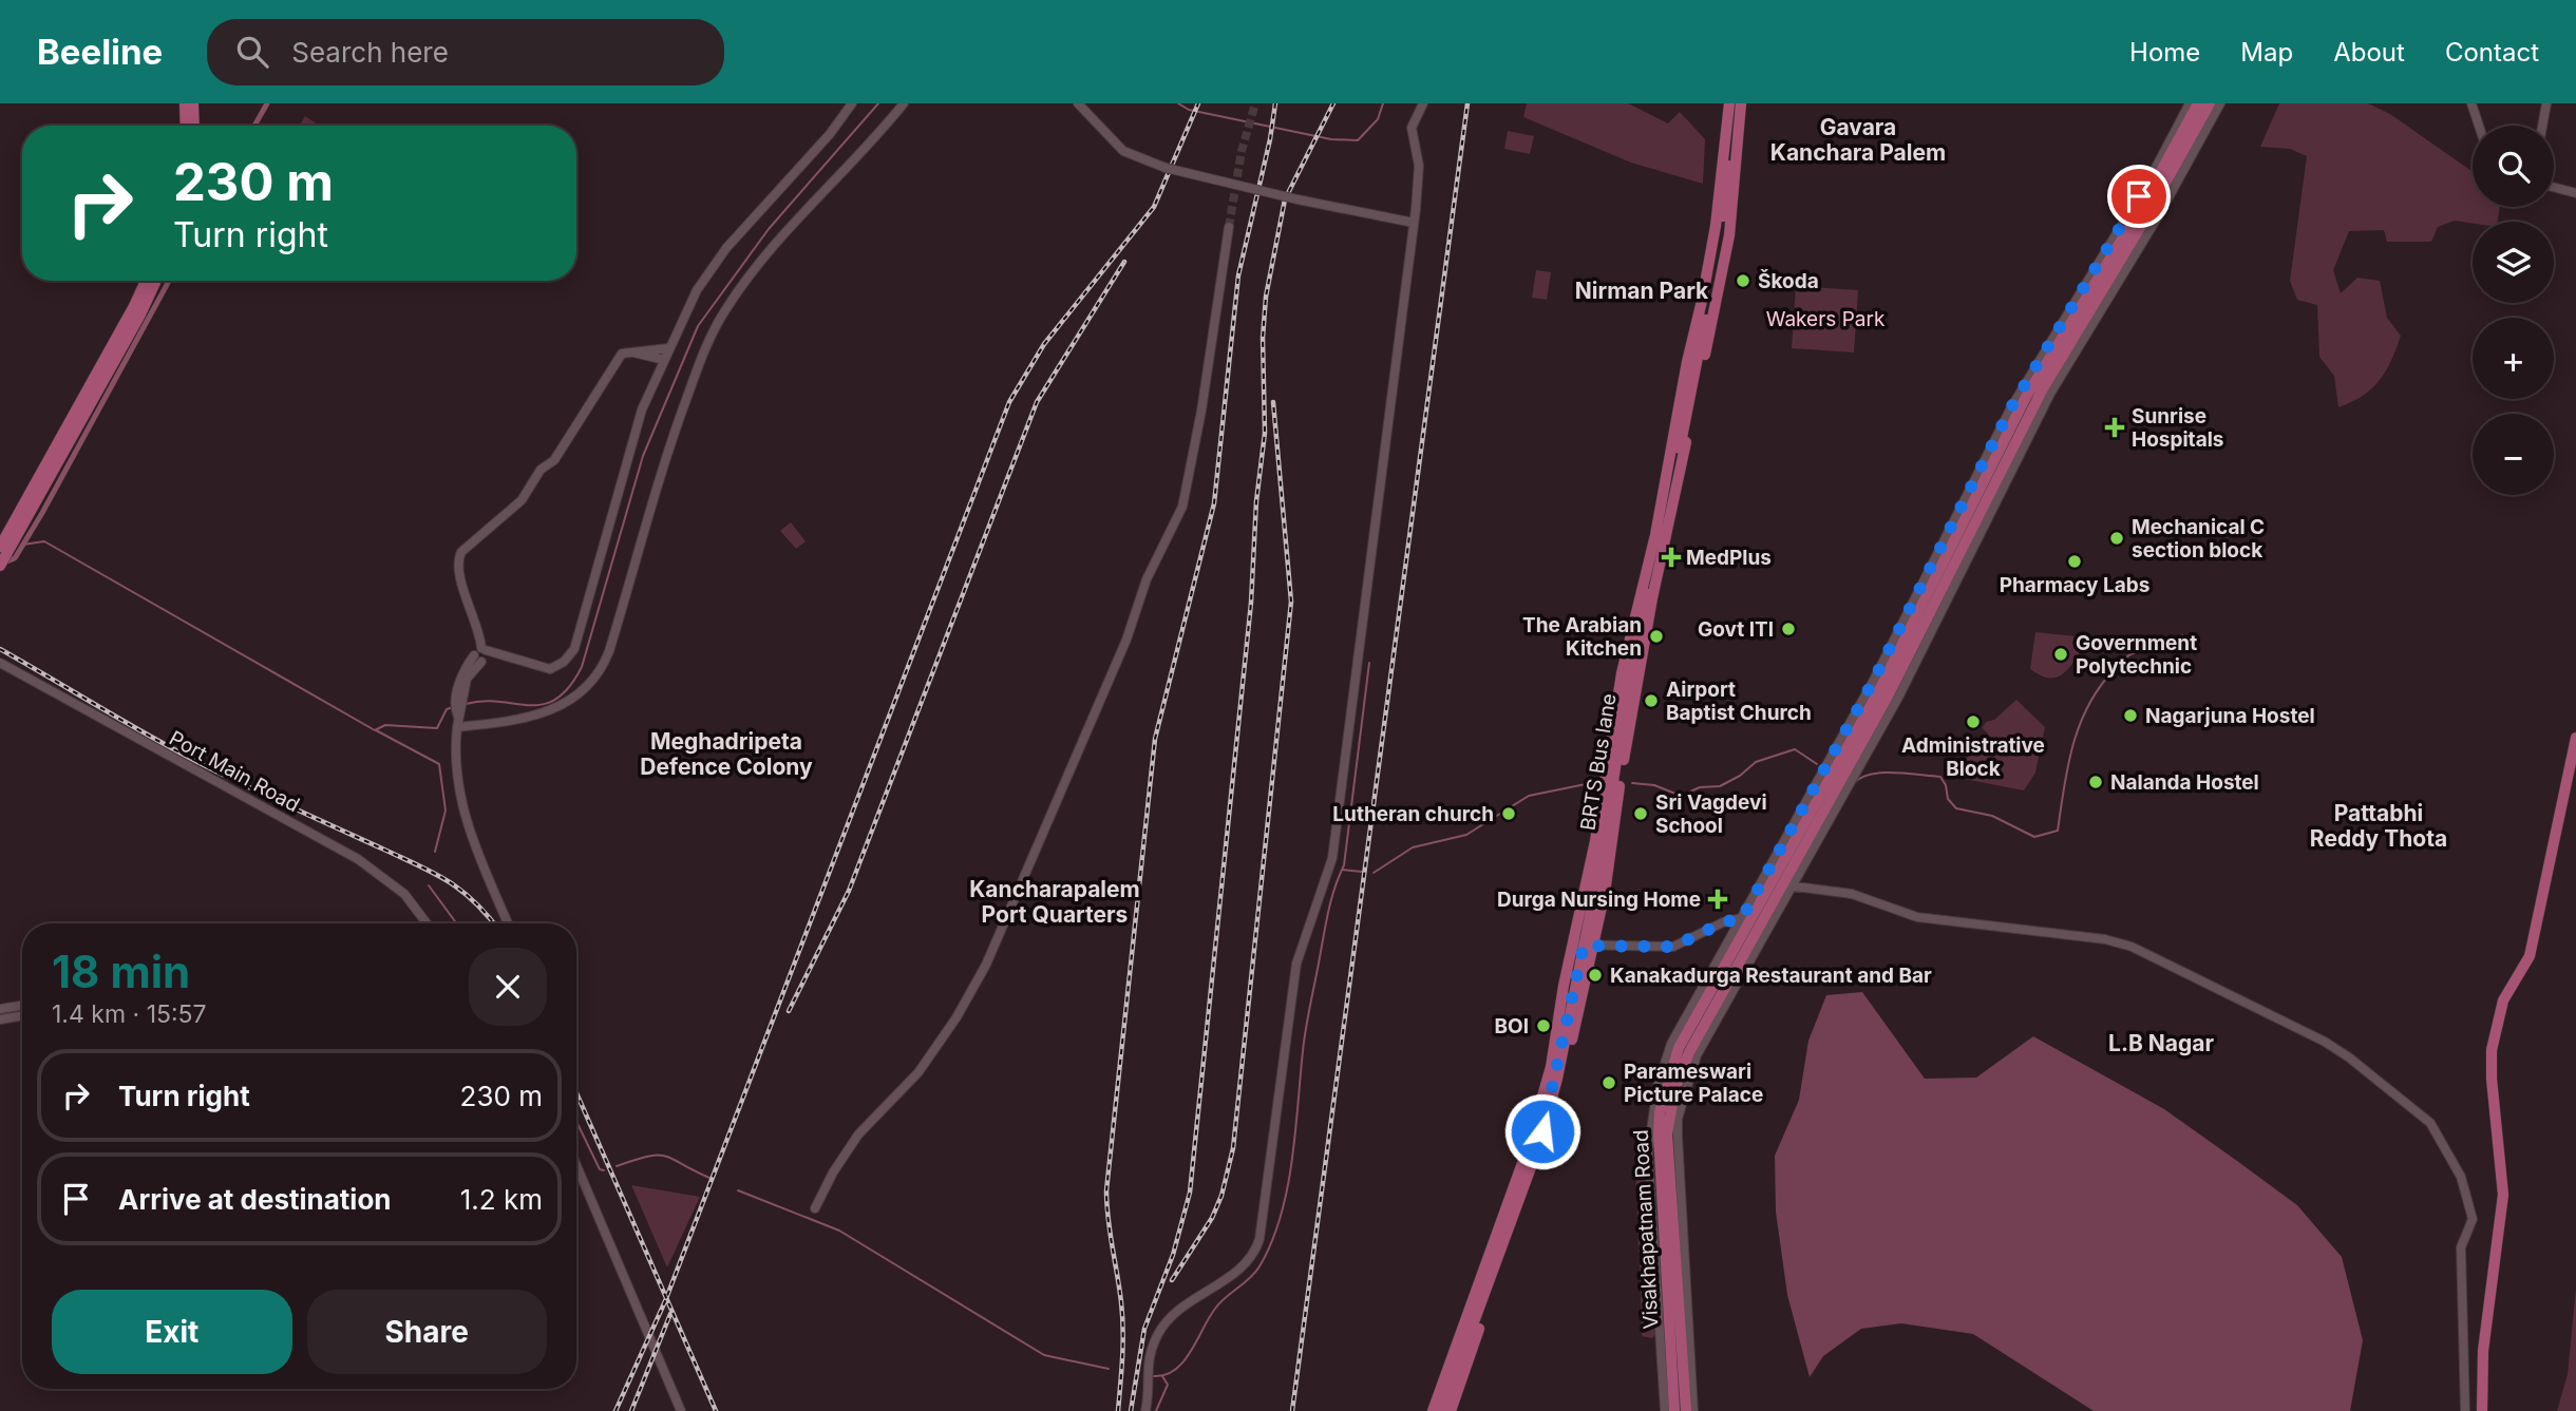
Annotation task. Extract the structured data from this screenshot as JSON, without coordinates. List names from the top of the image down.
{
  "streets": {
    "main road": ["Visakhapatnam Road"],
    "street": ["Port Main Road"]
  },
  "districts": [
    "Gavara Kanchara Palem",
    "Nirman Park",
    "Meghadripeta Defence Colony",
    "Pattabhi Reddy Thota",
    "Kancharapalem Port Quarters",
    "L.B Nagar"
  ],
  "parks": ["Wakers Park"],
  "places": {
    "other": [
      "Škoda",
      "Mechanical C section block",
      "Pharmacy Labs",
      "Govt ITI",
      "The Arabian Kitchen",
      "Government Polytechnic",
      "Airport Baptist Church",
      "Nagarjuna Hostel",
      "Administrative Block",
      "Nalanda Hostel",
      "Lutheran church",
      "Sri Vagdevi School",
      "Kanakadurga Restaurant and Bar",
      "BOI",
      "Parameswari Picture Palace"
    ],
    "health": ["Sunrise Hospitals", "MedPlus", "Durga Nursing Home"]
  },
  "page": {
    "header": "Beeline",
    "search": "Search here",
    "nav": [
      "Home",
      "Map",
      "About",
      "Contact"
    ],
    "map_buttons": ["+", "−"],
    "turn": ["230 m", "Turn right"],
    "heading": ["18 min", "1.4 km · 15:57"],
    "list": [
      {
        "name": "Turn right",
        "value": "230 m"
      },
      {
        "name": "Arrive at destination",
        "value": "1.2 km"
      }
    ],
    "buttons": ["Exit", "Share"]
  }
}
